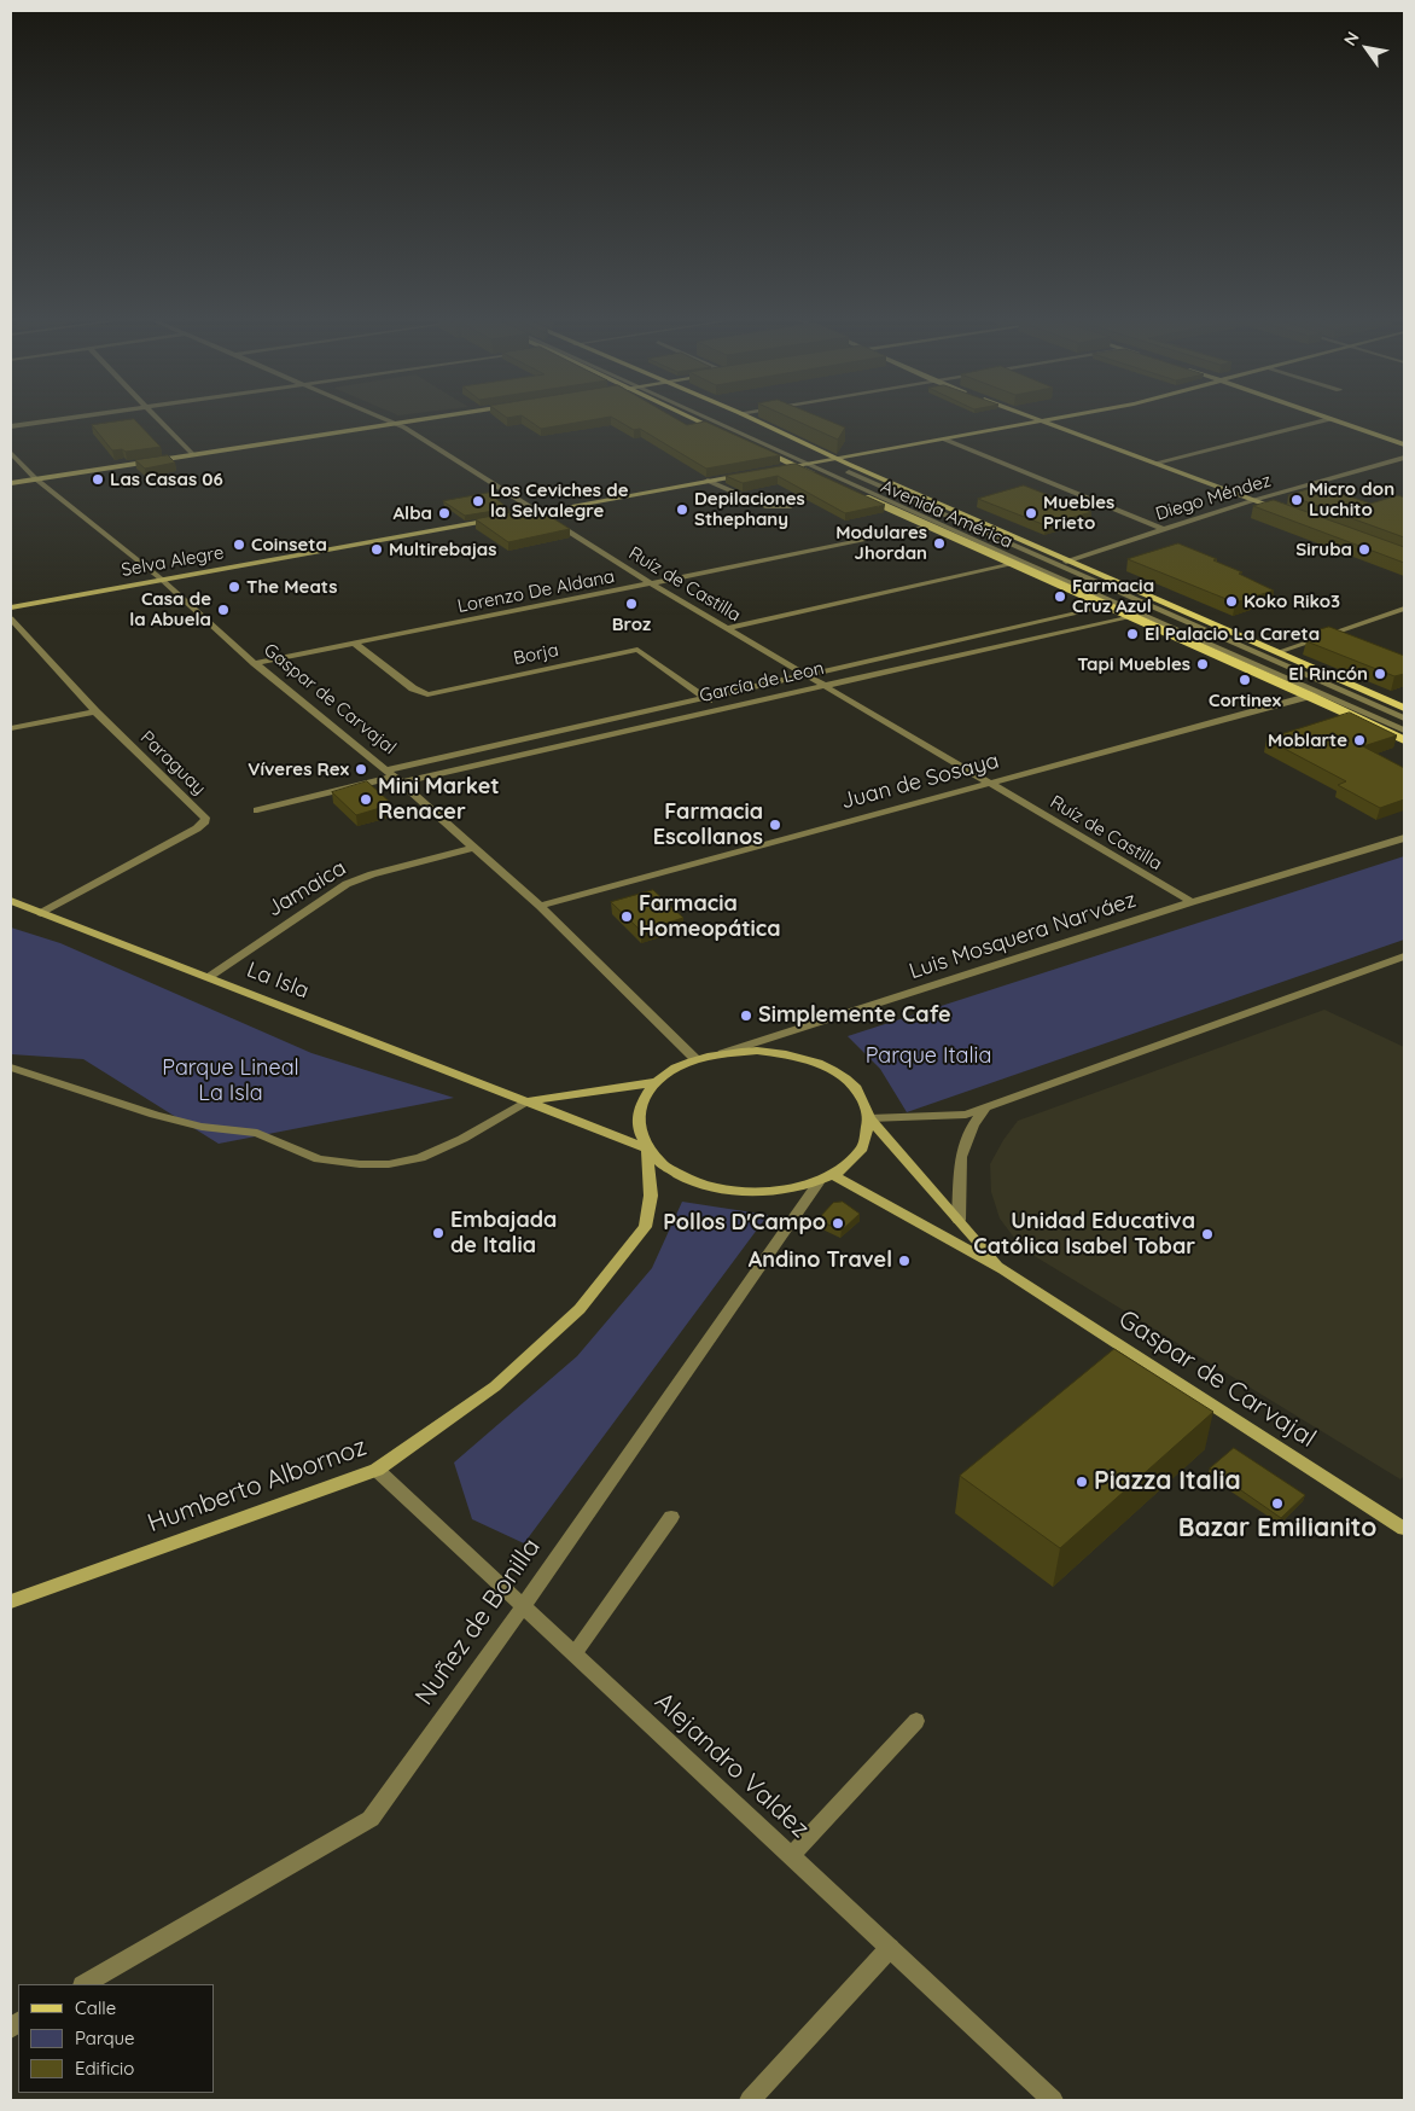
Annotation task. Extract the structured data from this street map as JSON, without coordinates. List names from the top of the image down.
{
  "streets": {
    "main road": ["Avenida América"],
    "street": [
      "Diego Méndez",
      "Selva Alegre",
      "Ruíz de Castilla",
      "Lorenzo De Aldana",
      "Borja",
      "García de Leon",
      "Gaspar de Carvajal",
      "Paraguay",
      "Juan de Sosaya",
      "Jamaica",
      "Luis Mosquera Narváez",
      "La Isla",
      "Humberto Albornoz",
      "Nuñez de Bonilla",
      "Alejandro Valdez"
    ]
  },
  "crossings": [
    ["Diego Méndez", "Avenida América"],
    ["Avenida América", "Lorenzo De Aldana"],
    ["Avenida América", "García de Leon"],
    ["Avenida América", "Juan de Sosaya"],
    ["Selva Alegre", "Ruíz de Castilla"],
    ["Selva Alegre", "Gaspar de Carvajal"],
    ["Ruíz de Castilla", "Lorenzo De Aldana"],
    ["Ruíz de Castilla", "García de Leon"],
    ["Ruíz de Castilla", "Juan de Sosaya"],
    ["Ruíz de Castilla", "Luis Mosquera Narváez"],
    ["Lorenzo De Aldana", "Borja"],
    ["Lorenzo De Aldana", "Gaspar de Carvajal"],
    ["Borja", "García de Leon"],
    ["García de Leon", "Gaspar de Carvajal"],
    ["Gaspar de Carvajal", "Juan de Sosaya"],
    ["Gaspar de Carvajal", "Jamaica"],
    ["Gaspar de Carvajal", "Luis Mosquera Narváez"],
    ["Gaspar de Carvajal", "La Isla"],
    ["Gaspar de Carvajal", "Humberto Albornoz"],
    ["Gaspar de Carvajal", "Nuñez de Bonilla"],
    ["Paraguay", "La Isla"],
    ["Jamaica", "La Isla"],
    ["Luis Mosquera Narváez", "La Isla"],
    ["Luis Mosquera Narváez", "Humberto Albornoz"],
    ["Luis Mosquera Narváez", "Nuñez de Bonilla"],
    ["La Isla", "Humberto Albornoz"],
    ["La Isla", "Nuñez de Bonilla"],
    ["Humberto Albornoz", "Nuñez de Bonilla"],
    ["Humberto Albornoz", "Alejandro Valdez"],
    ["Nuñez de Bonilla", "Alejandro Valdez"]
  ],
  "parks": ["Parque Italia", "Parque Lineal La Isla"],
  "places": [
    "Las Casas 06",
    "Micro don Luchito",
    "Los Ceviches de la Selvalegre",
    "Depilaciones Sthephany",
    "Alba",
    "Muebles Prieto",
    "Modulares Jhordan",
    "Coinseta",
    "Multirebajas",
    "Siruba",
    "The Meats",
    "Farmacia Cruz Azul",
    "Koko Riko3",
    "Broz",
    "Casa de la Abuela",
    "El Palacio La Careta",
    "Tapi Muebles",
    "El Rincón",
    "Cortinex",
    "Moblarte",
    "Víveres Rex",
    "Mini Market Renacer",
    "Farmacia Escollanos",
    "Farmacia Homeopática",
    "Simplemente Cafe",
    "Pollos D'Campo",
    "Embajada de Italia",
    "Unidad Educativa Católica Isabel Tobar",
    "Andino Travel",
    "Piazza Italia",
    "Bazar Emilianito"
  ],
  "legend": ["Calle", "Parque", "Edificio"],
  "north": "top left"
}
